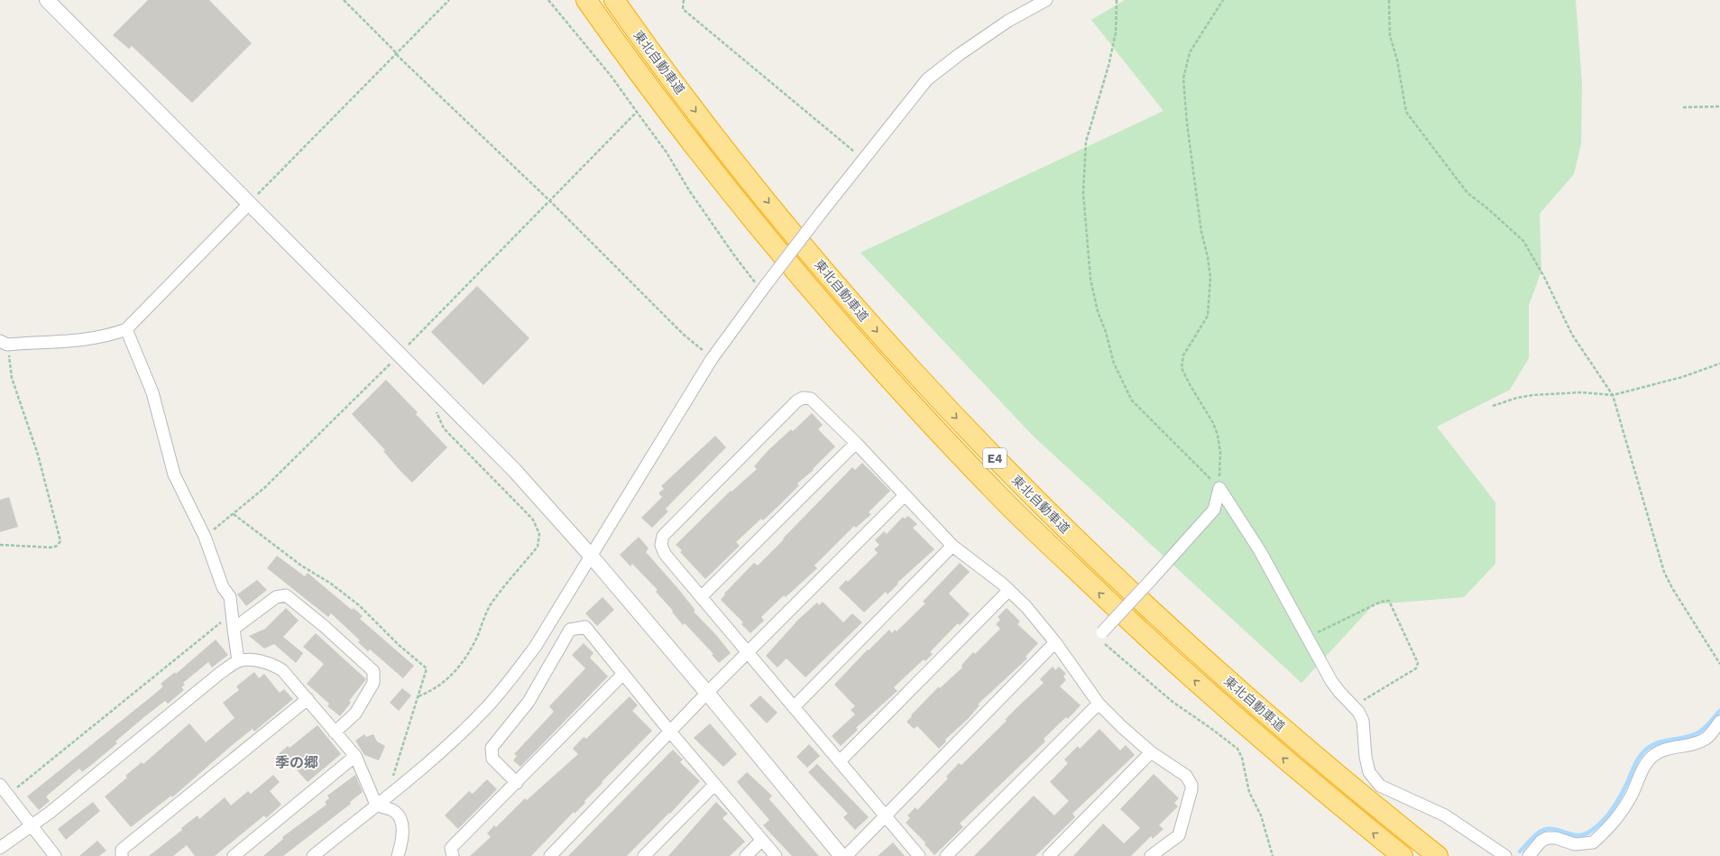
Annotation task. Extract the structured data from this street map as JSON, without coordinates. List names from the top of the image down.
{
  "streets": {
    "highway": ["東北自動車道", "E4"]
  },
  "districts": ["季の郷"]
}
